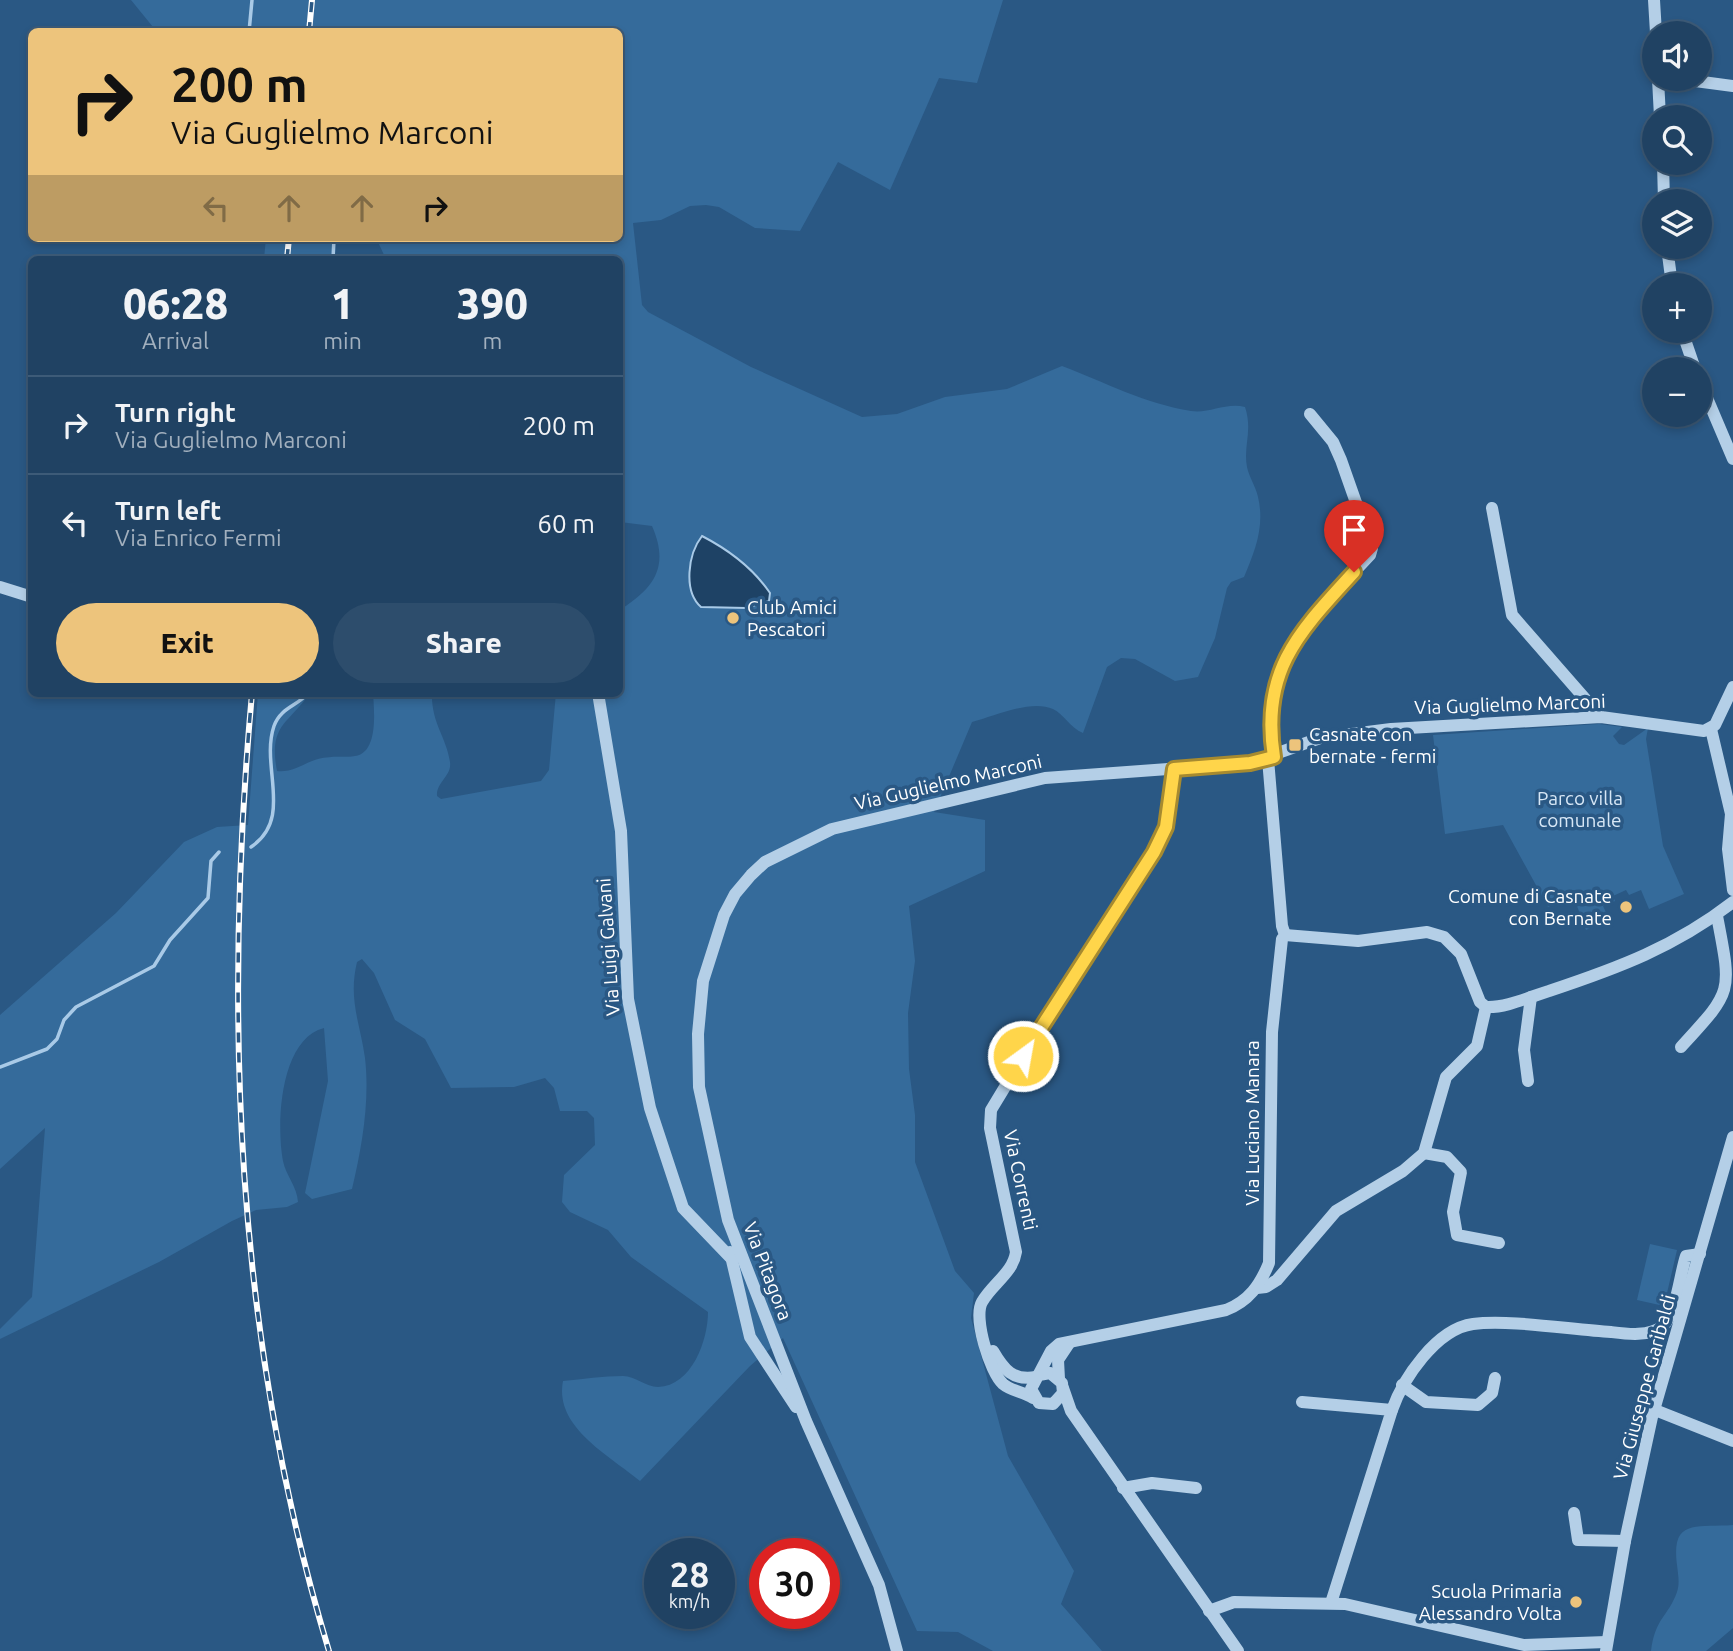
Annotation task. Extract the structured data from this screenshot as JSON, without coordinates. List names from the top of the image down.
{
  "streets": {
    "street": [
      "Via Guglielmo Marconi",
      "Via Luigi Galvani",
      "Via Luciano Manara",
      "Via Correnti",
      "Via Pitagora",
      "Via Giuseppe Garibaldi"
    ]
  },
  "crossings": [
    ["Via Guglielmo Marconi", "Via Luciano Manara"],
    ["Via Guglielmo Marconi", "Via Correnti"],
    ["Via Guglielmo Marconi", "Via Pitagora"],
    ["Via Luigi Galvani", "Via Pitagora"]
  ],
  "parks": ["Parco villa comunale"],
  "places": {
    "other": ["Club Amici Pescatori", "Comune di Casnate con Bernate", "Scuola Primaria Alessandro Volta"],
    "transit": ["Casnate con bernate - fermi"]
  },
  "page": {
    "map_buttons": ["+", "−"],
    "turn": ["200 m", "Via Guglielmo Marconi"],
    "eta": [
      "06:28",
      "Arrival",
      "1",
      "min",
      "390",
      "m"
    ],
    "list": [
      {
        "name": "Turn right",
        "note": "Via Guglielmo Marconi",
        "value": "200 m"
      },
      {
        "name": "Turn left",
        "note": "Via Enrico Fermi",
        "value": "60 m"
      }
    ],
    "buttons": ["Exit", "Share"],
    "speed": "28 km/h",
    "limit": "30"
  }
}
